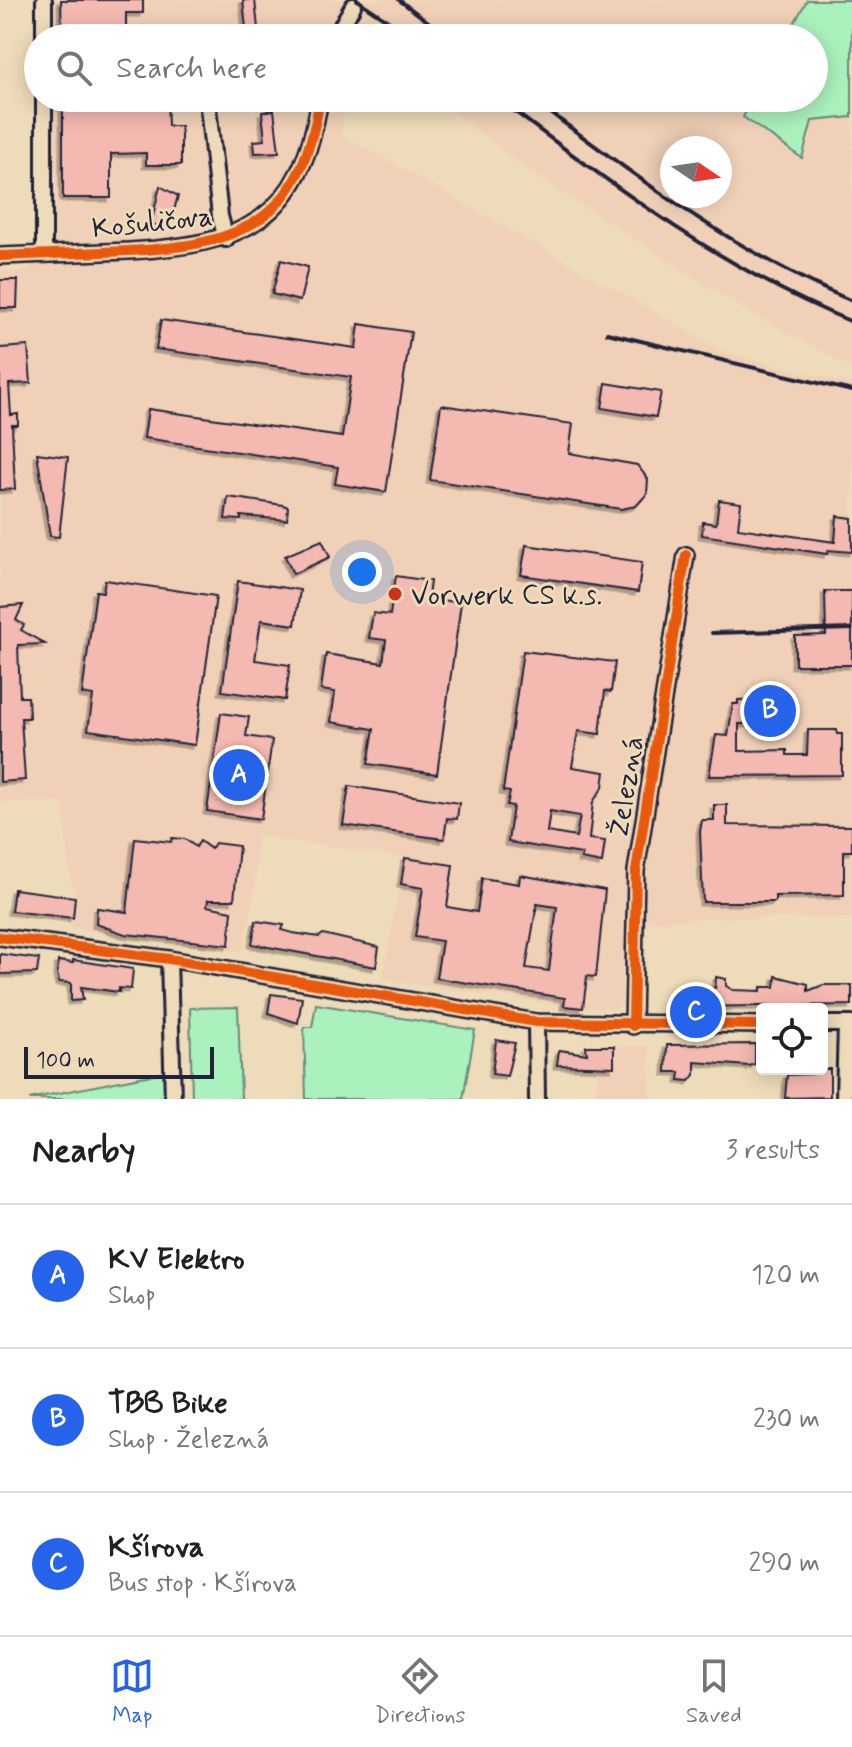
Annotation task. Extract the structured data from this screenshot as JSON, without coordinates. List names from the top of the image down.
{
  "streets": {
    "street": ["Košuličova", "Železná"]
  },
  "places": ["Vorwerk CS k.s."],
  "scale_bar": "100 m",
  "north": "right",
  "page": {
    "search": "Search here",
    "pins": ["B", "A", "C"],
    "scale": "100 m",
    "heading": ["Nearby", "3 results"],
    "list": [
      {
        "mark": "A",
        "name": "KV Elektro",
        "note": "Shop",
        "value": "120 m"
      },
      {
        "mark": "B",
        "name": "TBB Bike",
        "note": "Shop · Železná",
        "value": "230 m"
      },
      {
        "mark": "C",
        "name": "Kšírova",
        "note": "Bus stop · Kšírova",
        "value": "290 m"
      }
    ],
    "nav": ["Map", "Directions", "Saved"]
  }
}
